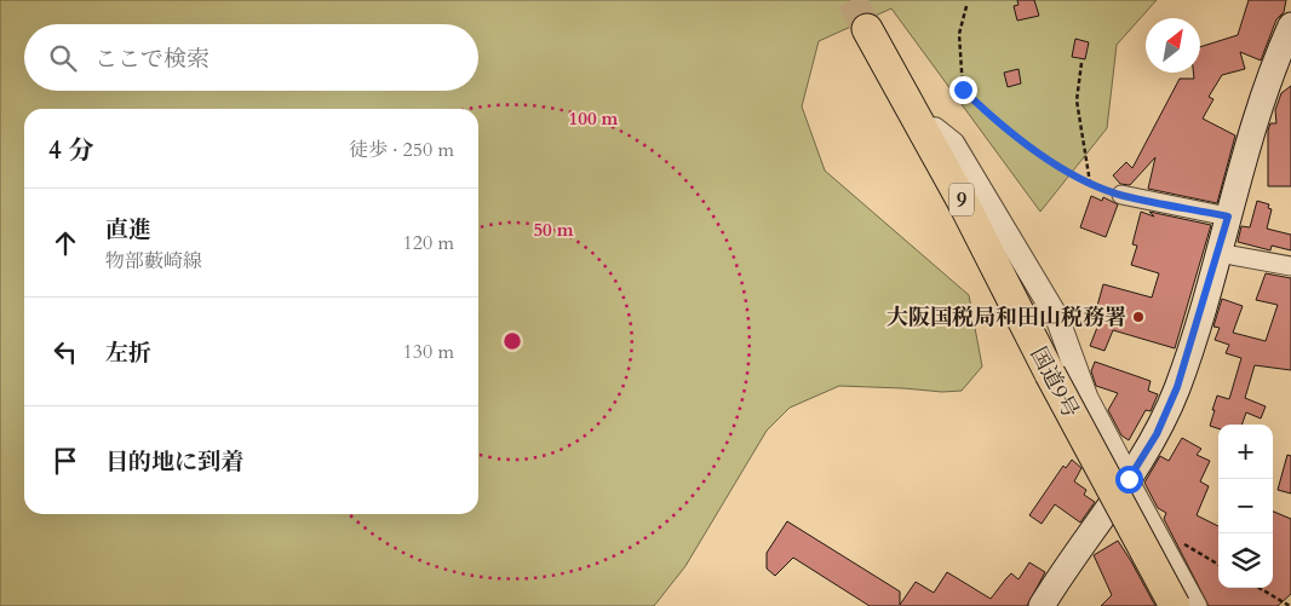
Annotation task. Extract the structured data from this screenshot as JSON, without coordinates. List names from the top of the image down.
{
  "streets": {
    "highway": ["9", "国道9号"]
  },
  "places": ["大阪国税局和田山税務署"],
  "north": "top right",
  "page": {
    "search": "ここで検索",
    "heading": ["4 分", "徒歩 · 250 m"],
    "list": [
      ["直進", "物部藪崎線", "120 m"],
      ["左折", "130 m"],
      "目的地に到着"
    ],
    "map_buttons": ["+", "−"]
  },
  "rings": ["100 m", "50 m"]
}
